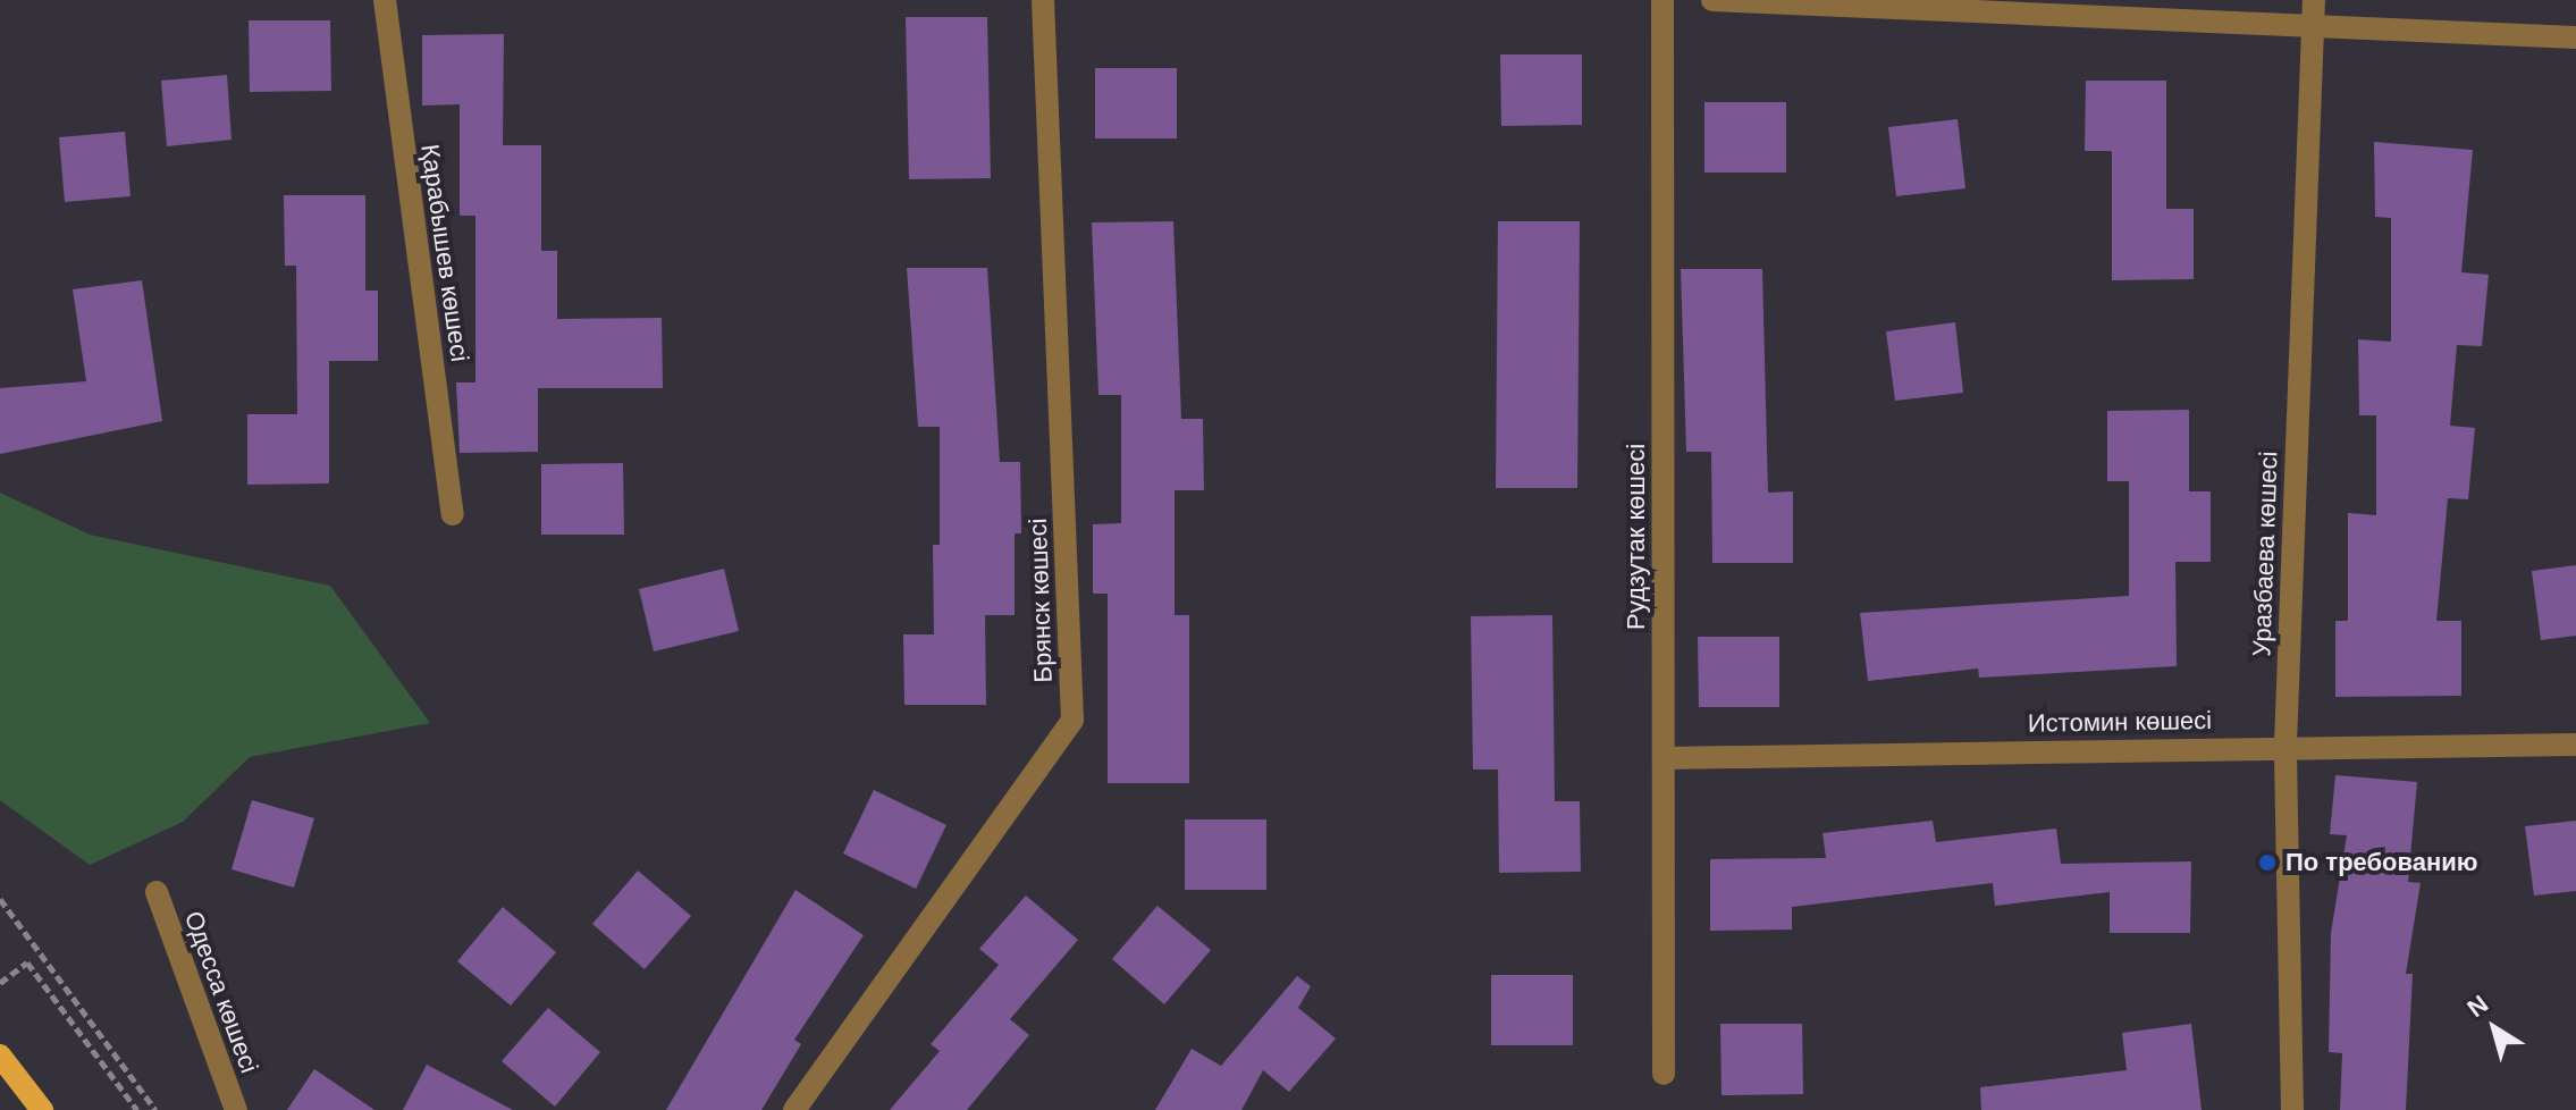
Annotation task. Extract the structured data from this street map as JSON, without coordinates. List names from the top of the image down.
{
  "streets": {
    "street": [
      "Қарабышев көшесі",
      "Рудзутак көшесі",
      "Уразбаева көшесі",
      "Брянск көшесі",
      "Истомин көшесі",
      "Одесса көшесі"
    ]
  },
  "crossings": [
    ["Рудзутак көшесі", "Истомин көшесі"],
    ["Уразбаева көшесі", "Истомин көшесі"]
  ],
  "places": ["По требованию"],
  "north": "top left"
}
